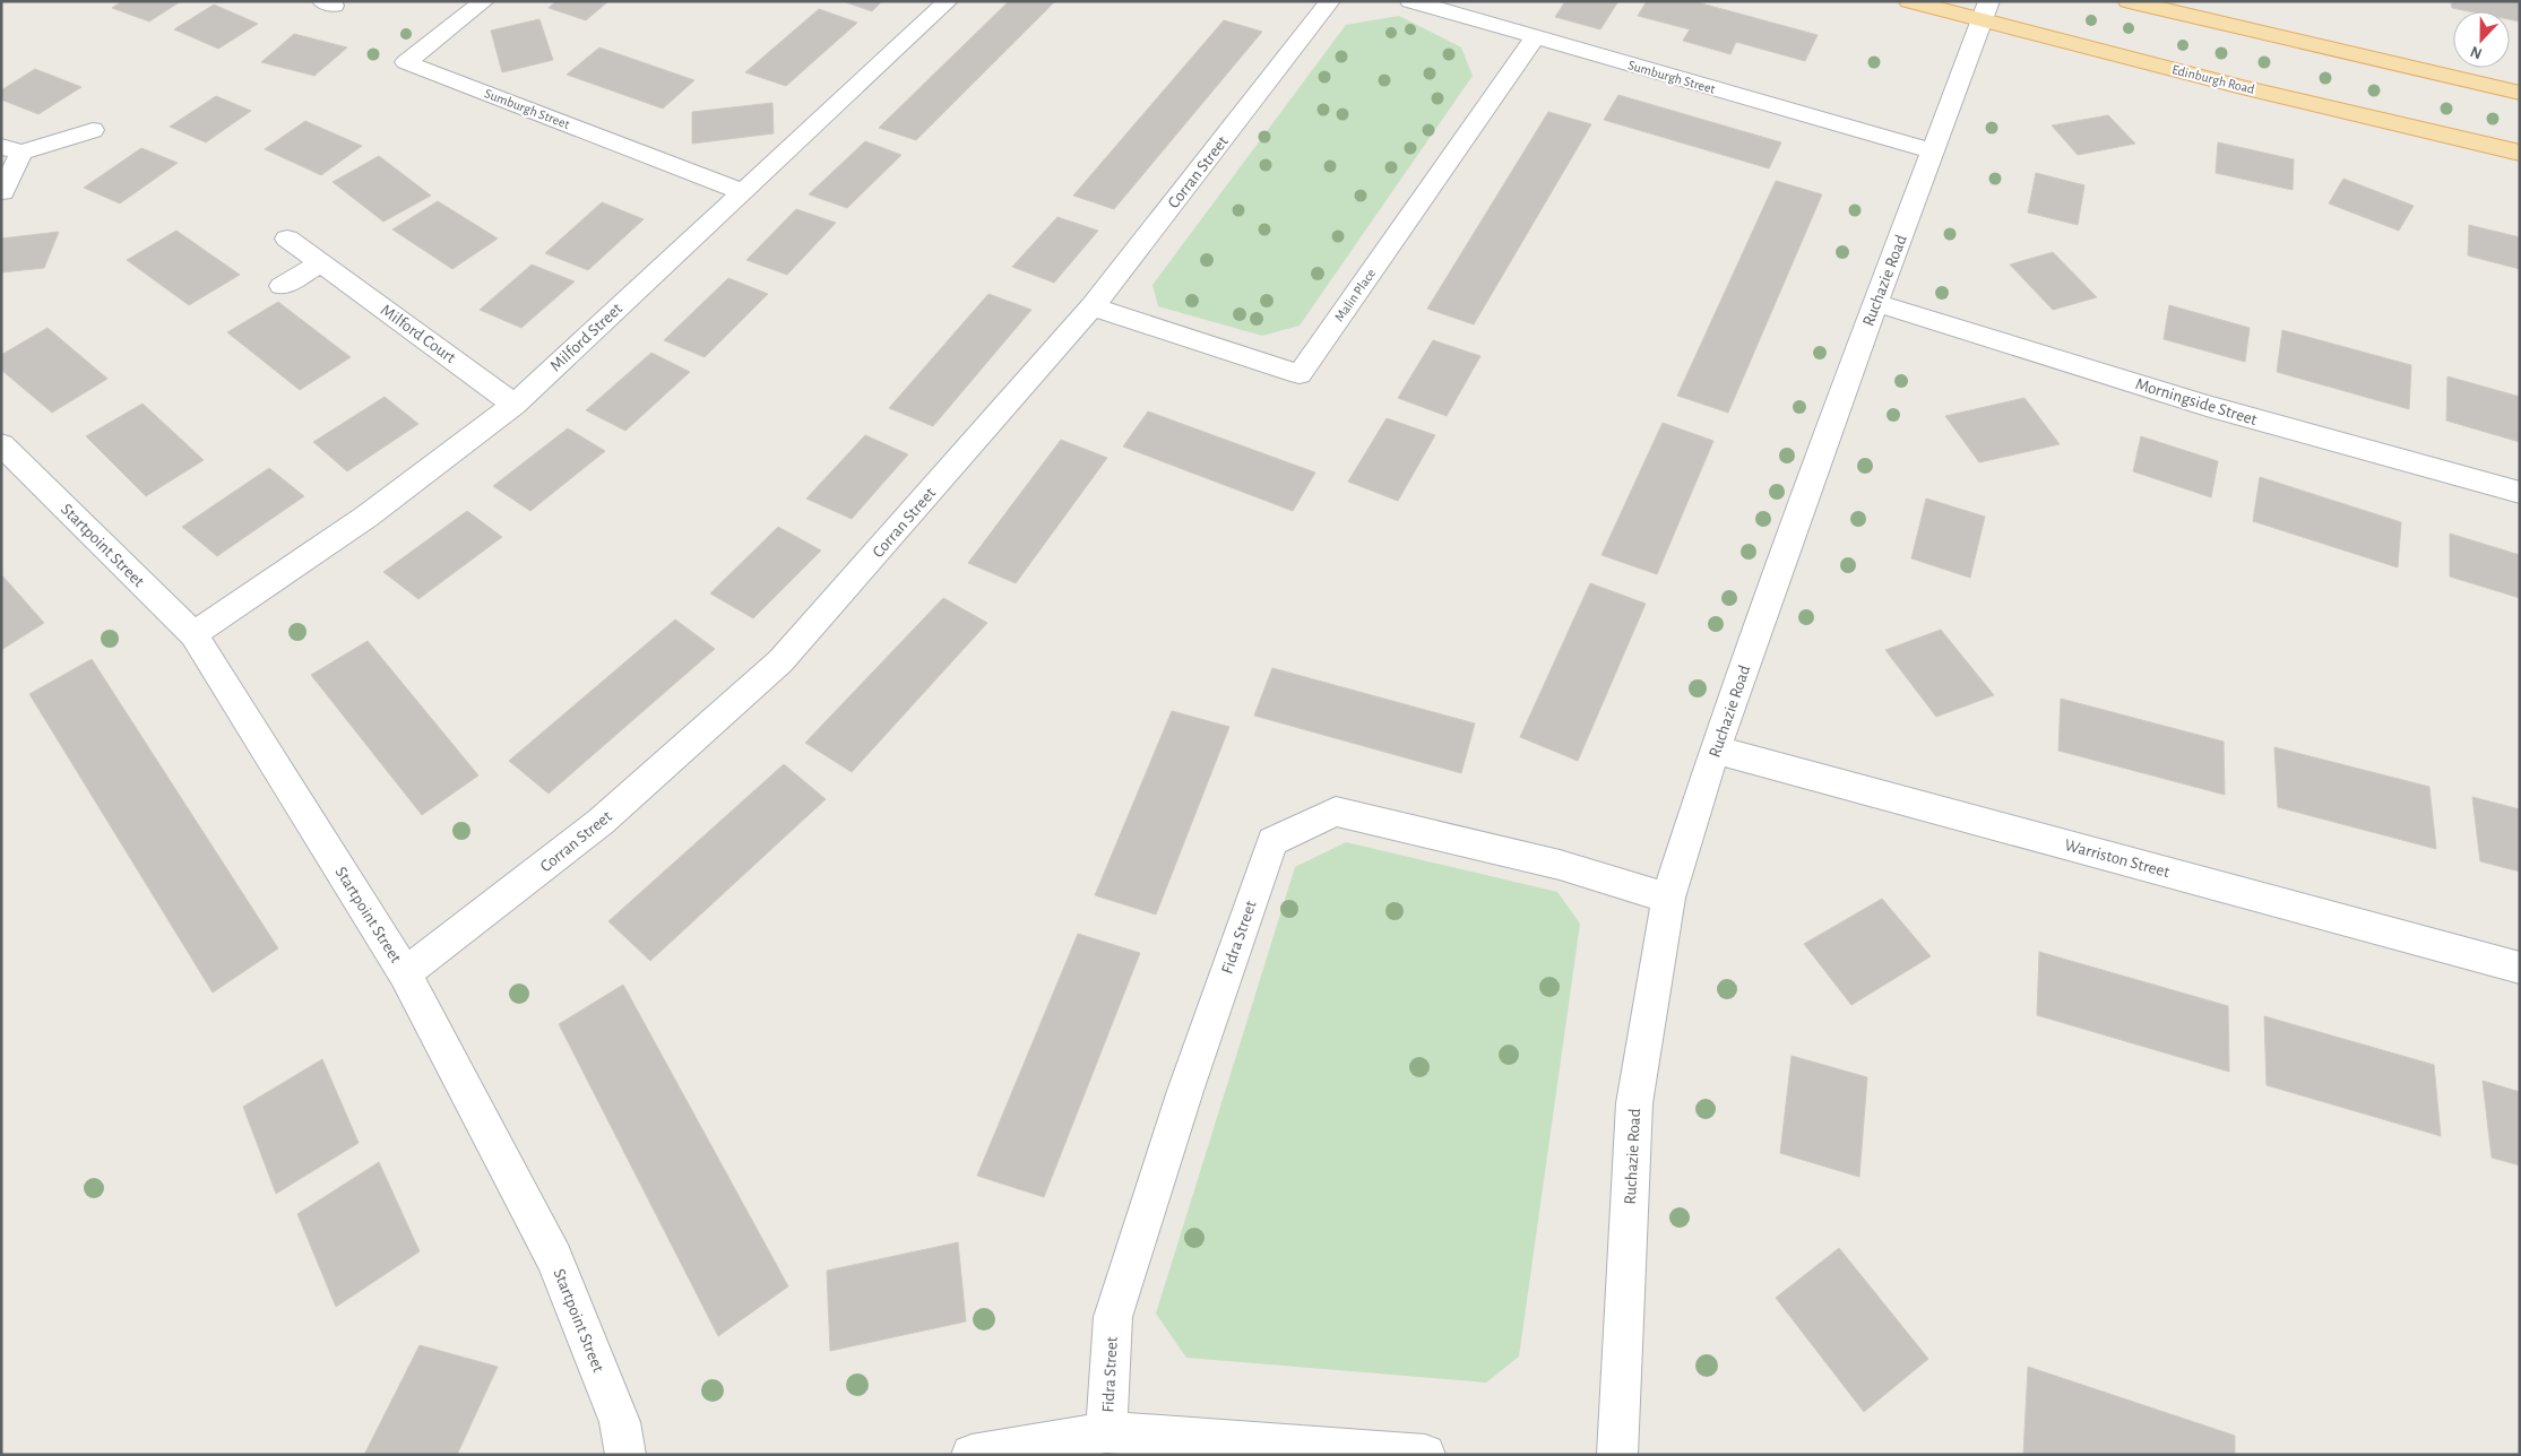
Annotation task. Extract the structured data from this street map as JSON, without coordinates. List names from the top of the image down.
{
  "streets": {
    "main road": ["Edinburgh Road"],
    "street": [
      "Sumburgh Street",
      "Corran Street",
      "Ruchazie Road",
      "Malin Place",
      "Milford Court",
      "Milford Street",
      "Morningside Street",
      "Startpoint Street",
      "Warriston Street",
      "Fidra Street"
    ]
  },
  "crossings": [
    ["Sumburgh Street", "Ruchazie Road"],
    ["Sumburgh Street", "Malin Place"],
    ["Sumburgh Street", "Milford Street"],
    ["Edinburgh Road", "Ruchazie Road"],
    ["Corran Street", "Malin Place"],
    ["Corran Street", "Startpoint Street"],
    ["Ruchazie Road", "Morningside Street"],
    ["Ruchazie Road", "Warriston Street"],
    ["Ruchazie Road", "Fidra Street"],
    ["Milford Court", "Milford Street"],
    ["Milford Street", "Startpoint Street"]
  ],
  "north": "bottom"
}
